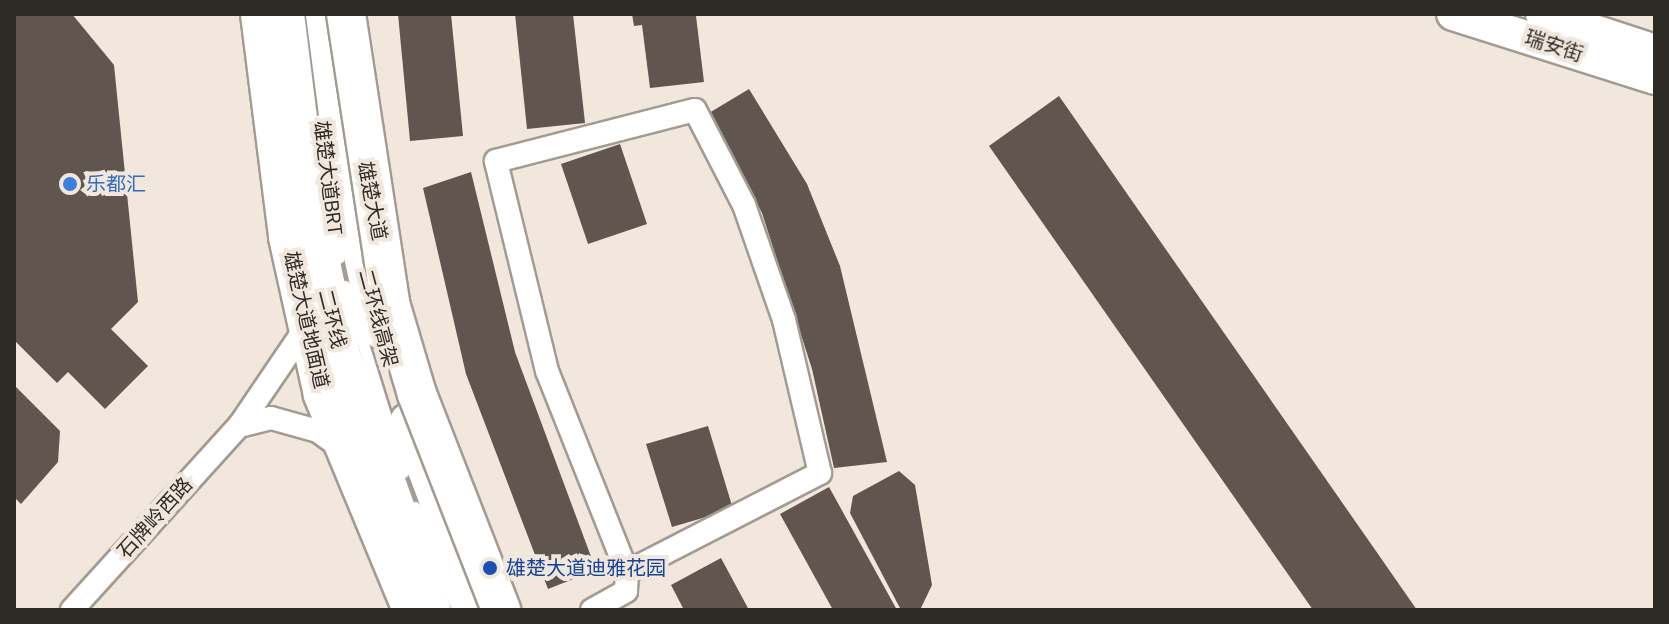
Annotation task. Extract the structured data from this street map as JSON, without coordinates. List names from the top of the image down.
{
  "streets": {
    "highway": ["二环线高架", "二环线"],
    "main road": ["瑞安街", "雄楚大道地面道"],
    "street": ["石牌岭西路"],
    "lane": ["雄楚大道BRT"]
  },
  "crossings": [
    ["雄楚大道地面道", "石牌岭西路"]
  ],
  "places": ["乐都汇", "雄楚大道迪雅花园"]
}
